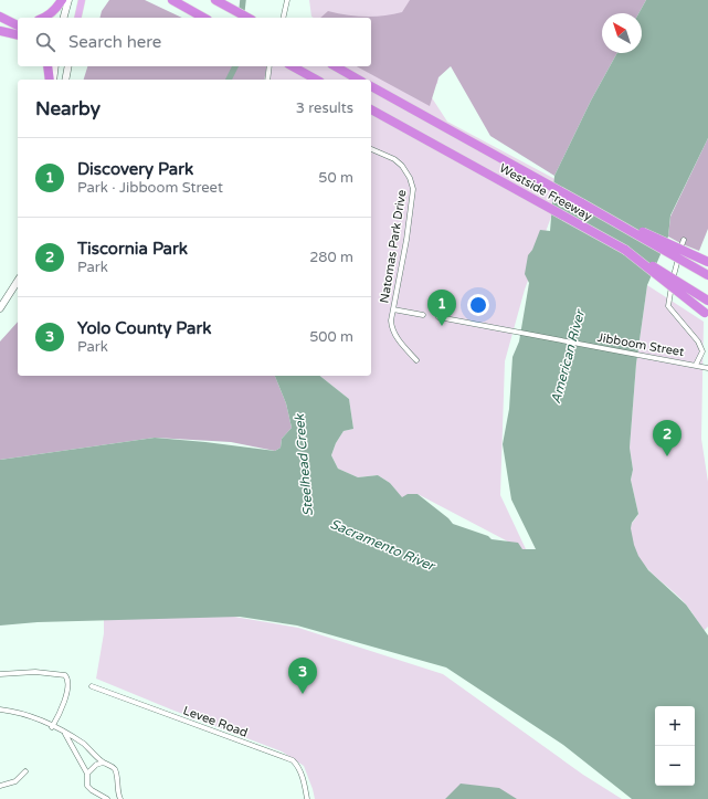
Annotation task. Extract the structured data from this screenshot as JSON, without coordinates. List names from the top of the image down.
{
  "streets": {
    "highway": ["Westside Freeway"],
    "street": ["Natomas Park Drive", "Jibboom Street", "Levee Road"]
  },
  "water": ["American River", "Steelhead Creek", "Sacramento River"],
  "north": "top left",
  "page": {
    "search": "Search here",
    "heading": ["Nearby", "3 results"],
    "list": [
      {
        "mark": "1",
        "name": "Discovery Park",
        "note": "Park · Jibboom Street",
        "value": "50 m"
      },
      {
        "mark": "2",
        "name": "Tiscornia Park",
        "note": "Park",
        "value": "280 m"
      },
      {
        "mark": "3",
        "name": "Yolo County Park",
        "note": "Park",
        "value": "500 m"
      }
    ],
    "pins": ["1", "2", "3"],
    "map_buttons": ["+", "−"]
  }
}
